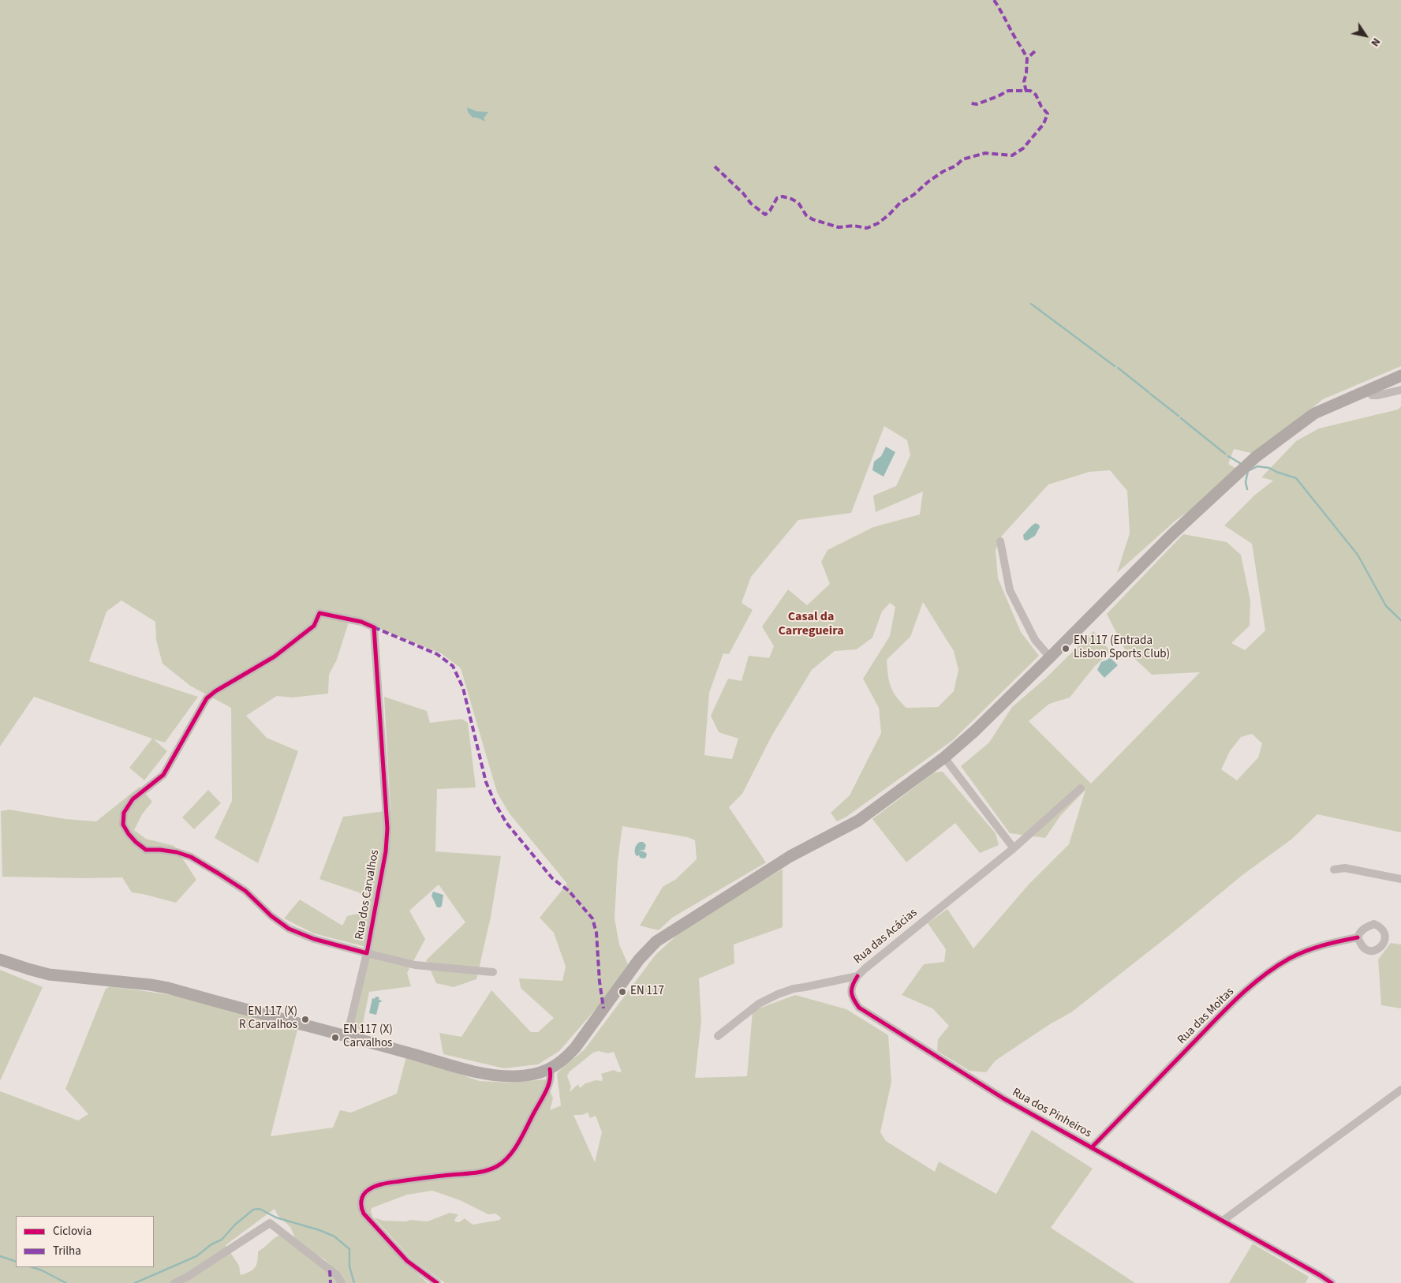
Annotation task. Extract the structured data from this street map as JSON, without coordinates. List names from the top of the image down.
{
  "streets": {
    "street": [
      "Rua dos Carvalhos",
      "Rua das Acácias",
      "Rua das Moitas",
      "Rua dos Pinheiros"
    ]
  },
  "crossings": [
    ["Rua das Acácias", "Rua dos Pinheiros"],
    ["Rua das Moitas", "Rua dos Pinheiros"]
  ],
  "districts": ["Casal da Carregueira"],
  "places": [
    "EN 117 (Entrada Lisbon Sports Club)",
    "EN 117",
    "EN 117 (X) R Carvalhos",
    "EN 117 (X) Carvalhos"
  ],
  "legend": ["Ciclovia", "Trilha"],
  "north": "bottom right"
}
